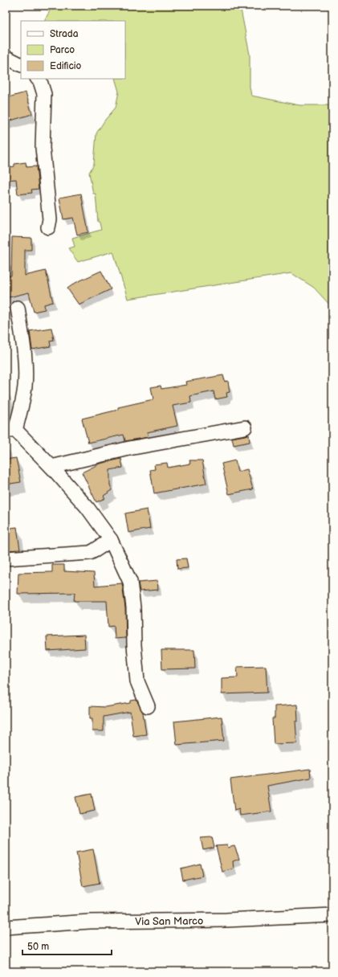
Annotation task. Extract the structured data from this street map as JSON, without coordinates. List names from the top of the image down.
{
  "streets": {
    "street": ["Via San Marco"]
  },
  "legend": ["Strada", "Parco", "Edificio"],
  "scale_bar": "50 m"
}
